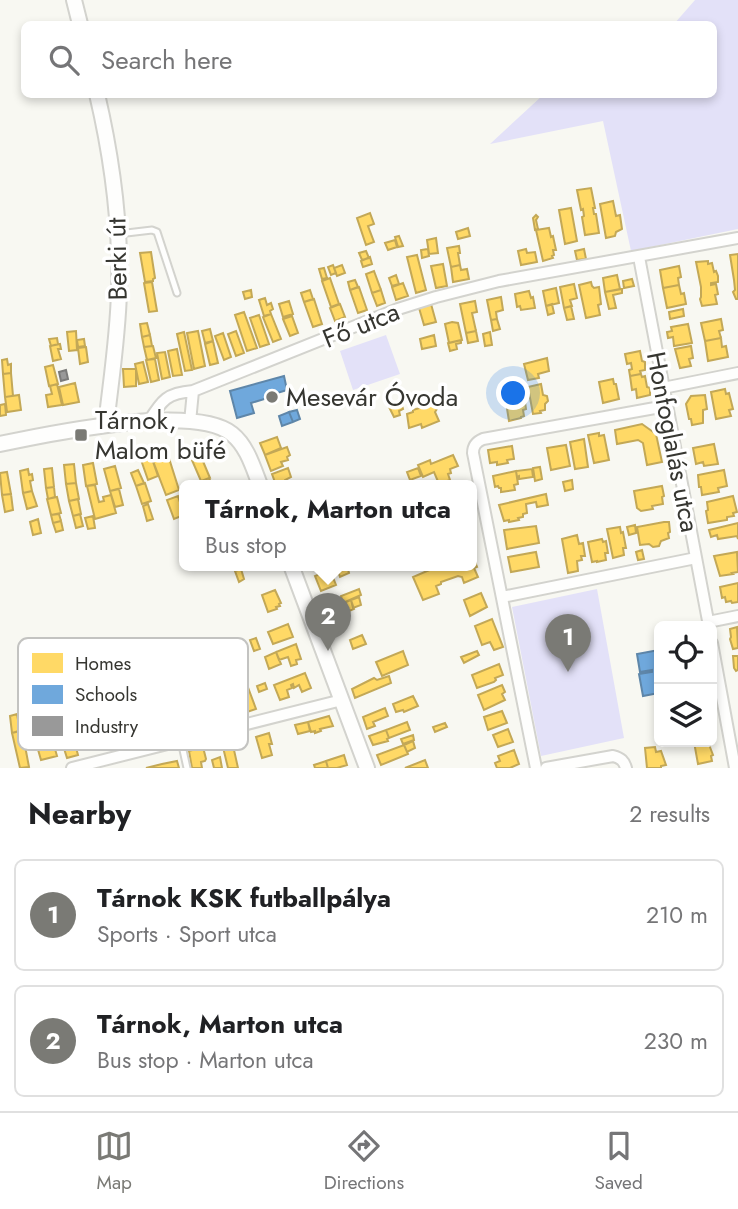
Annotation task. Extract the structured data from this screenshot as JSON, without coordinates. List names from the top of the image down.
{
  "streets": {
    "street": ["Berki út", "Fő utca", "Honfoglalás utca"]
  },
  "crossings": [
    ["Fő utca", "Honfoglalás utca"]
  ],
  "places": {
    "other": ["Mesevár Óvoda"],
    "transit": ["Tárnok, Malom büfé"]
  },
  "legend": ["Homes", "Schools", "Industry"],
  "page": {
    "search": "Search here",
    "popup": ["Tárnok, Marton utca", "Bus stop"],
    "pins": ["2", "1"],
    "heading": ["Nearby", "2 results"],
    "list": [
      {
        "mark": "1",
        "name": "Tárnok KSK futballpálya",
        "note": "Sports · Sport utca",
        "value": "210 m"
      },
      {
        "mark": "2",
        "name": "Tárnok, Marton utca",
        "note": "Bus stop · Marton utca",
        "value": "230 m"
      }
    ],
    "nav": ["Map", "Directions", "Saved"]
  }
}
